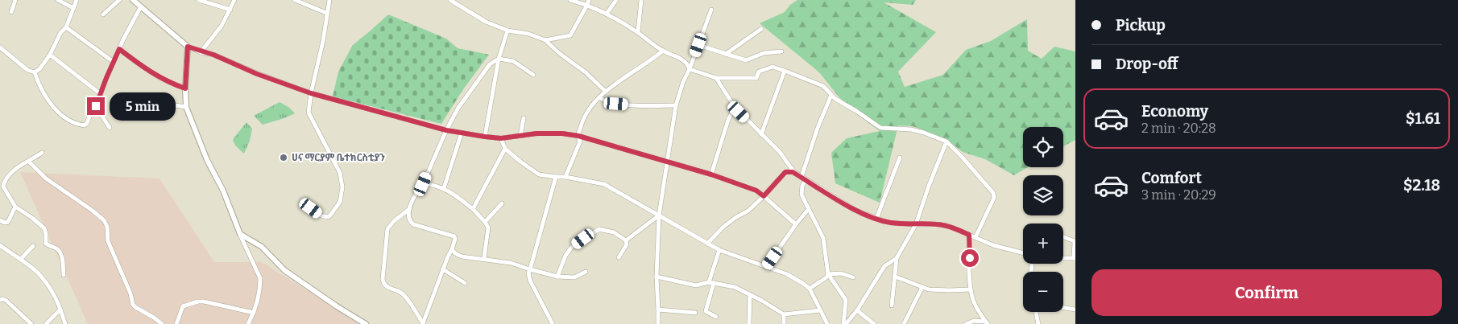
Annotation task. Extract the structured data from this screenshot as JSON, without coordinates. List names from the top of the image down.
{
  "places": ["ሀና ማርያም ቤተክርስቲያን"],
  "page": {
    "banner": ["Pickup", "Drop-off"],
    "list": [
      {
        "name": "Economy",
        "note": "2 min · 20:28",
        "value": "$1.61"
      },
      {
        "name": "Comfort",
        "note": "3 min · 20:29",
        "value": "$2.18"
      }
    ],
    "bubble": "5 min",
    "map_buttons": ["+", "−"],
    "buttons": "Confirm"
  }
}
